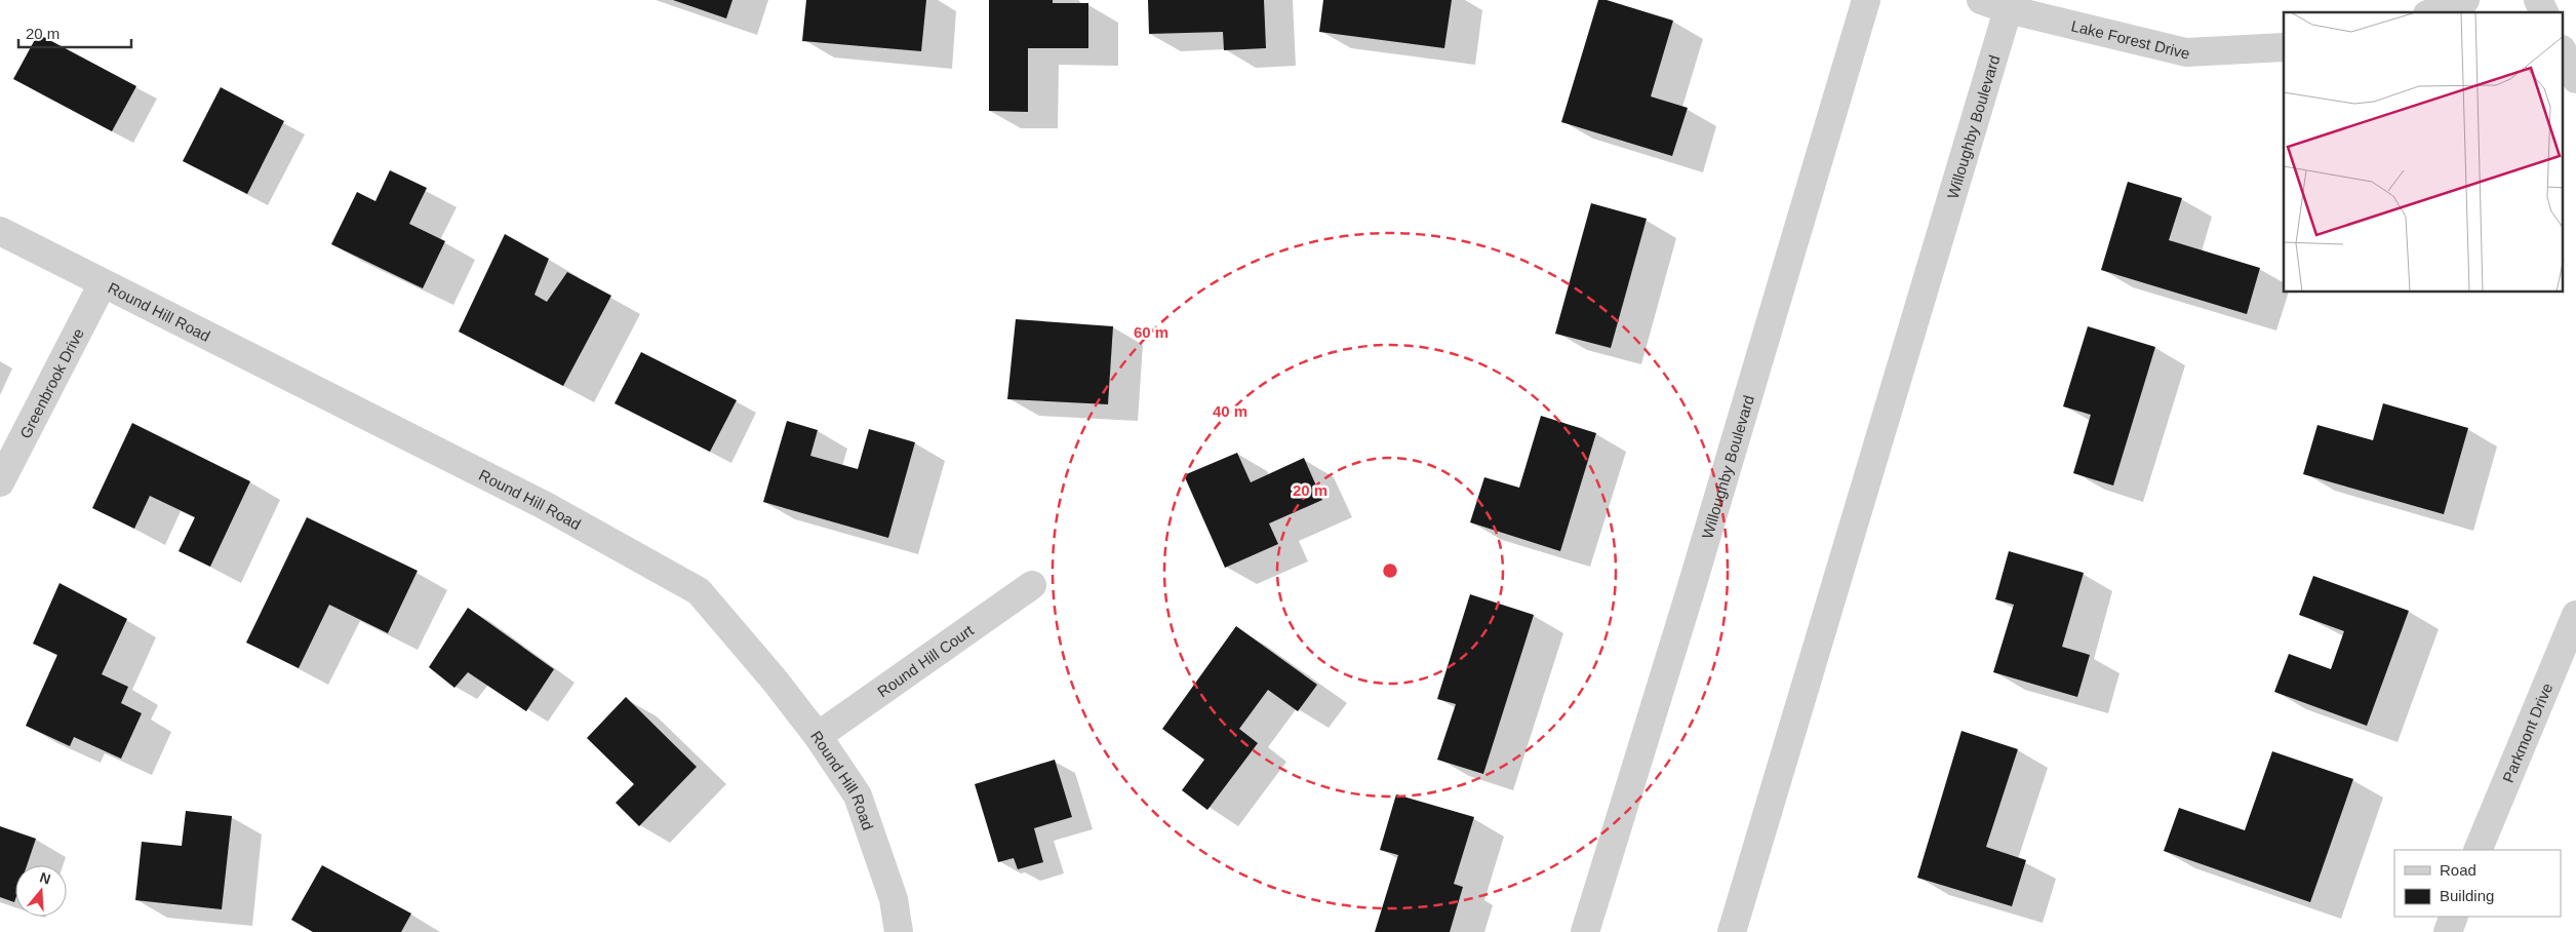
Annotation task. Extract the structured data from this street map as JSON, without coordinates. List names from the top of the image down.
{
  "streets": {
    "street": [
      "Lake Forest Drive",
      "Willoughby Boulevard",
      "Round Hill Road",
      "Greenbrook Drive",
      "Round Hill Court",
      "Parkmont Drive"
    ]
  },
  "crossings": [
    ["Lake Forest Drive", "Willoughby Boulevard"],
    ["Round Hill Road", "Greenbrook Drive"],
    ["Round Hill Road", "Round Hill Court"]
  ],
  "legend": ["Road", "Building"],
  "scale_bar": "20 m",
  "north": "top",
  "rings": ["60 m", "40 m", "20 m"]
}
